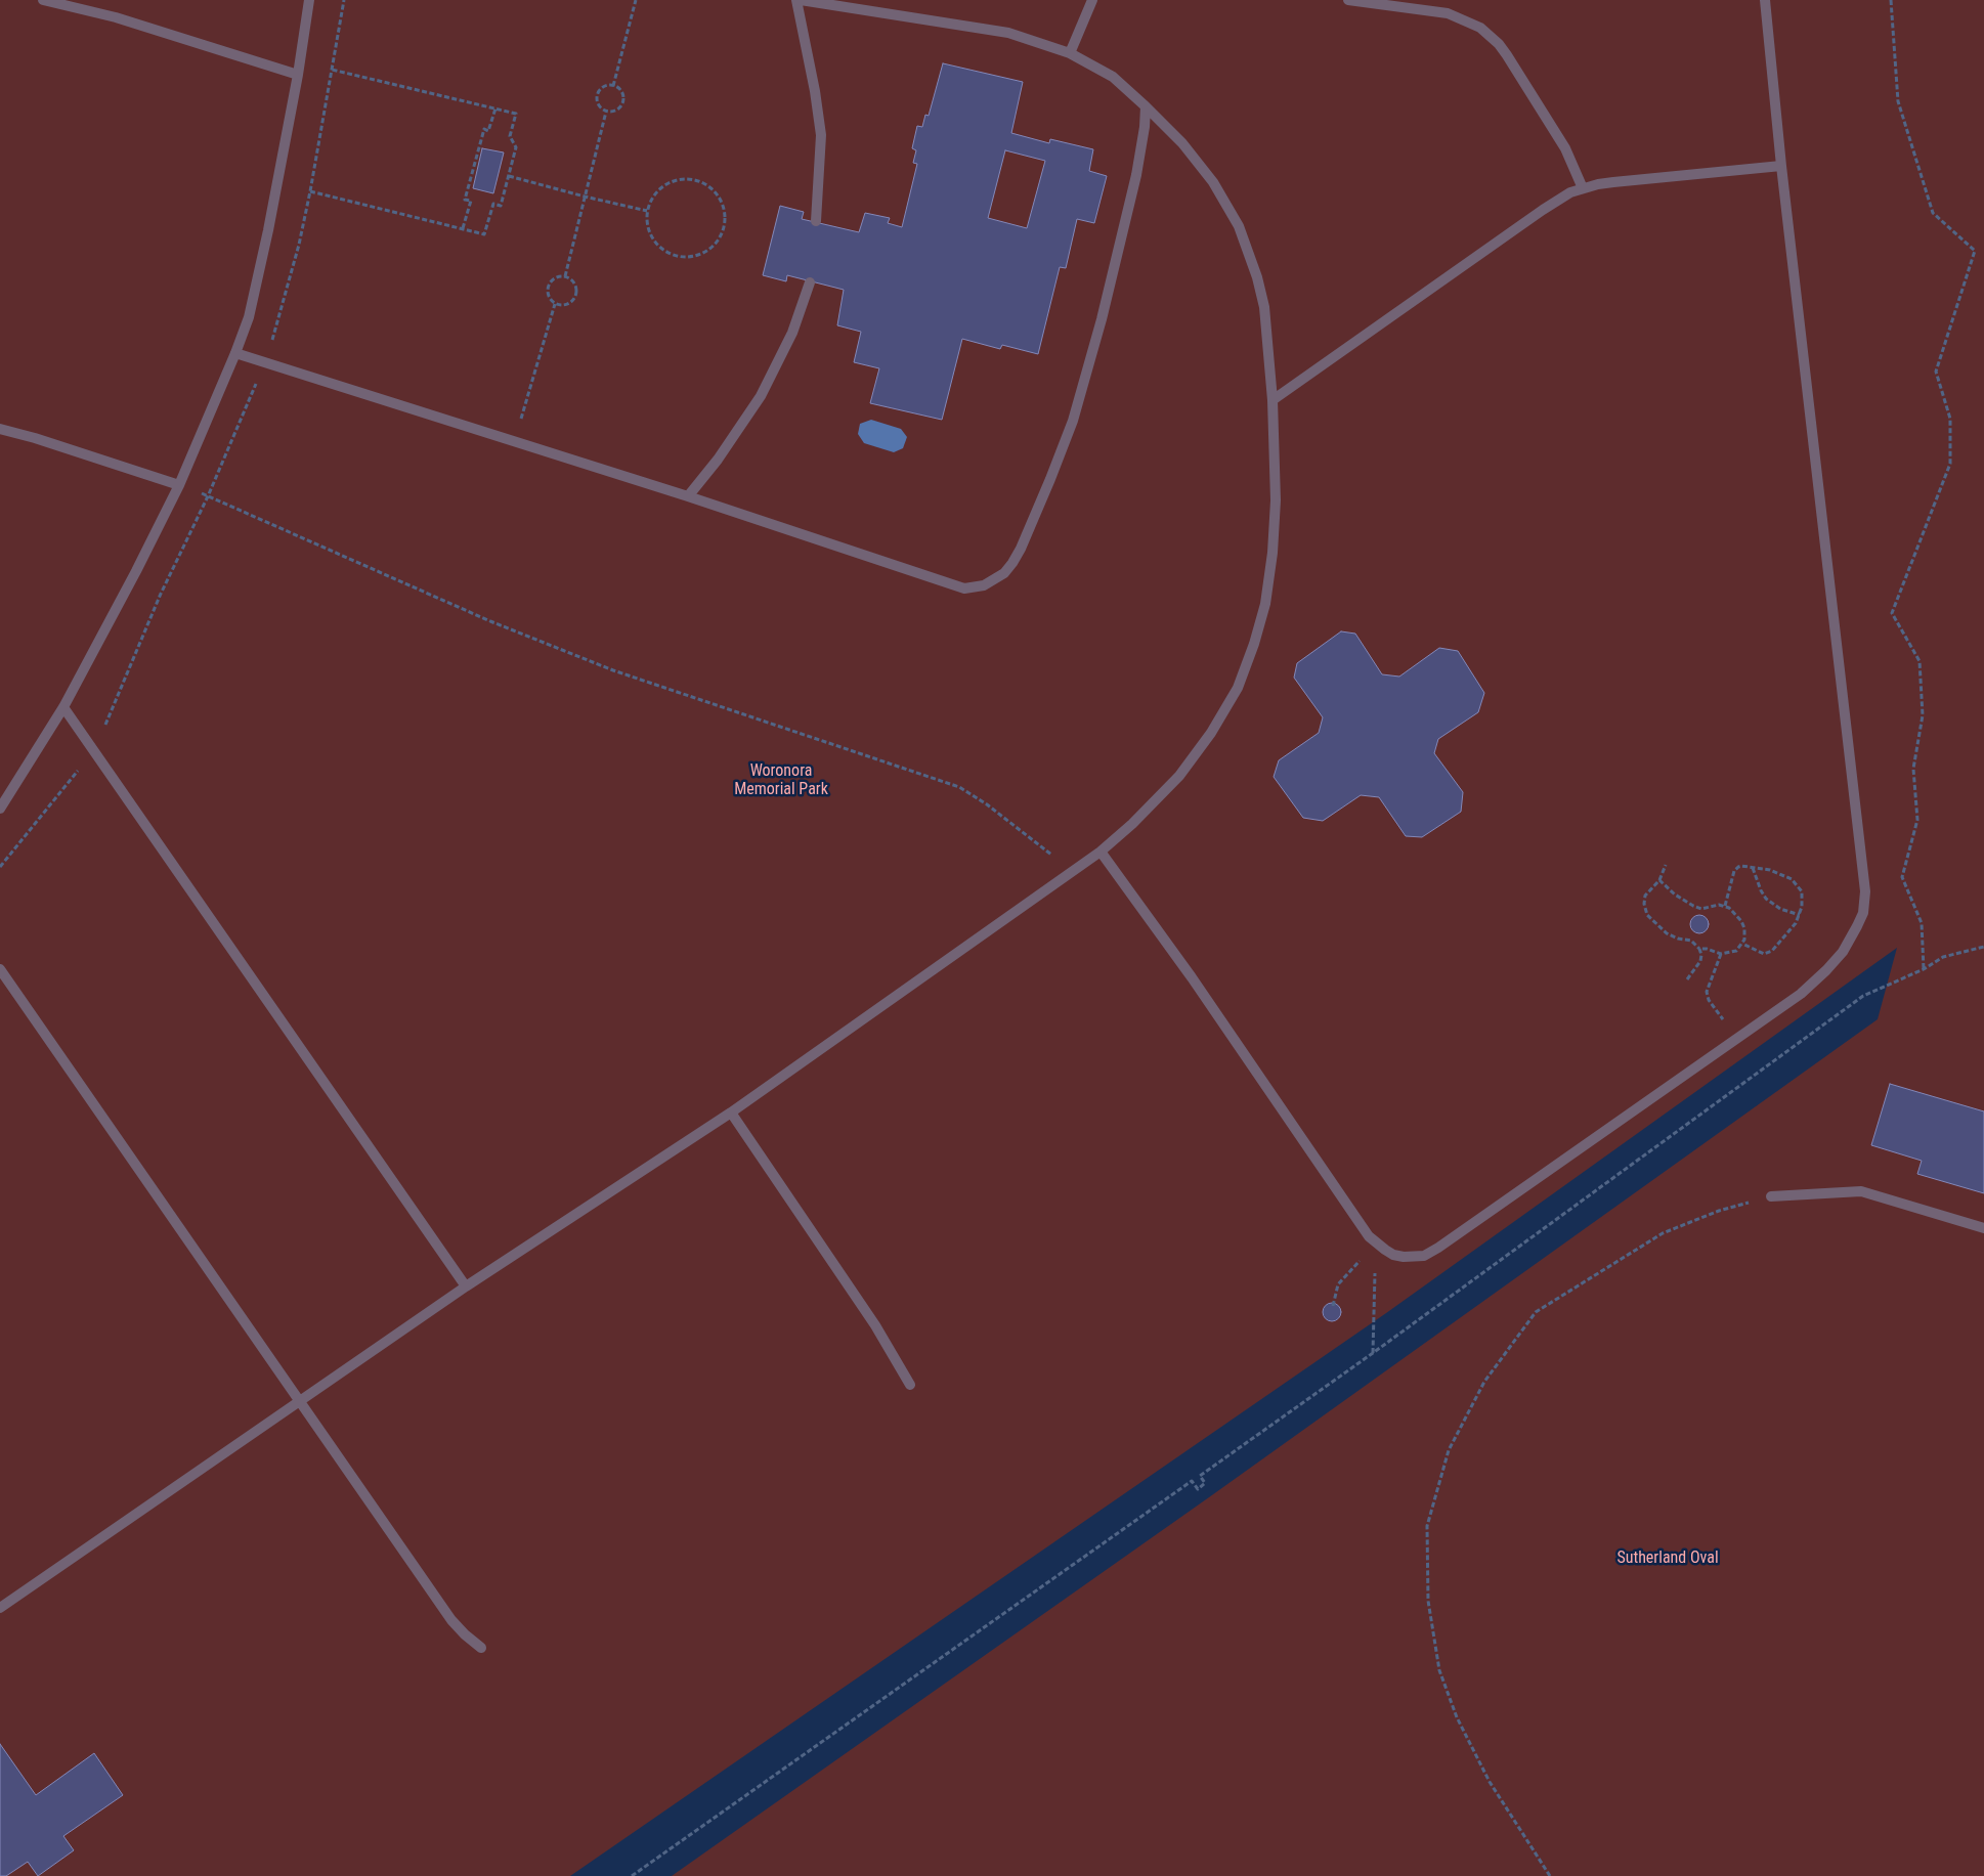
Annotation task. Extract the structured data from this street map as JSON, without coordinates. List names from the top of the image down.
{
  "parks": ["Woronora Memorial Park", "Sutherland Oval"]
}
